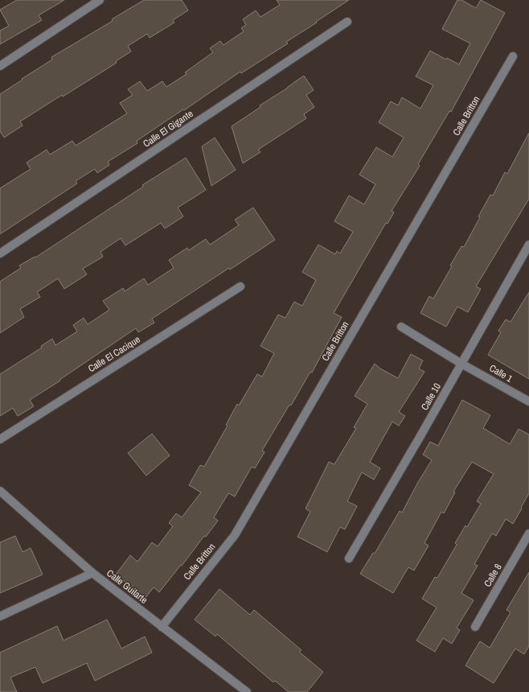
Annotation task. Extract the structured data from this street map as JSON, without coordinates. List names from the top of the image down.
{
  "streets": {
    "street": [
      "Calle Britton",
      "Calle El Gigante",
      "Calle El Cacique",
      "Calle 1",
      "Calle 10",
      "Calle 8",
      "Calle Guilarte"
    ]
  },
  "crossings": [
    ["Calle Britton", "Calle Guilarte"],
    ["Calle 1", "Calle 10"]
  ]
}
